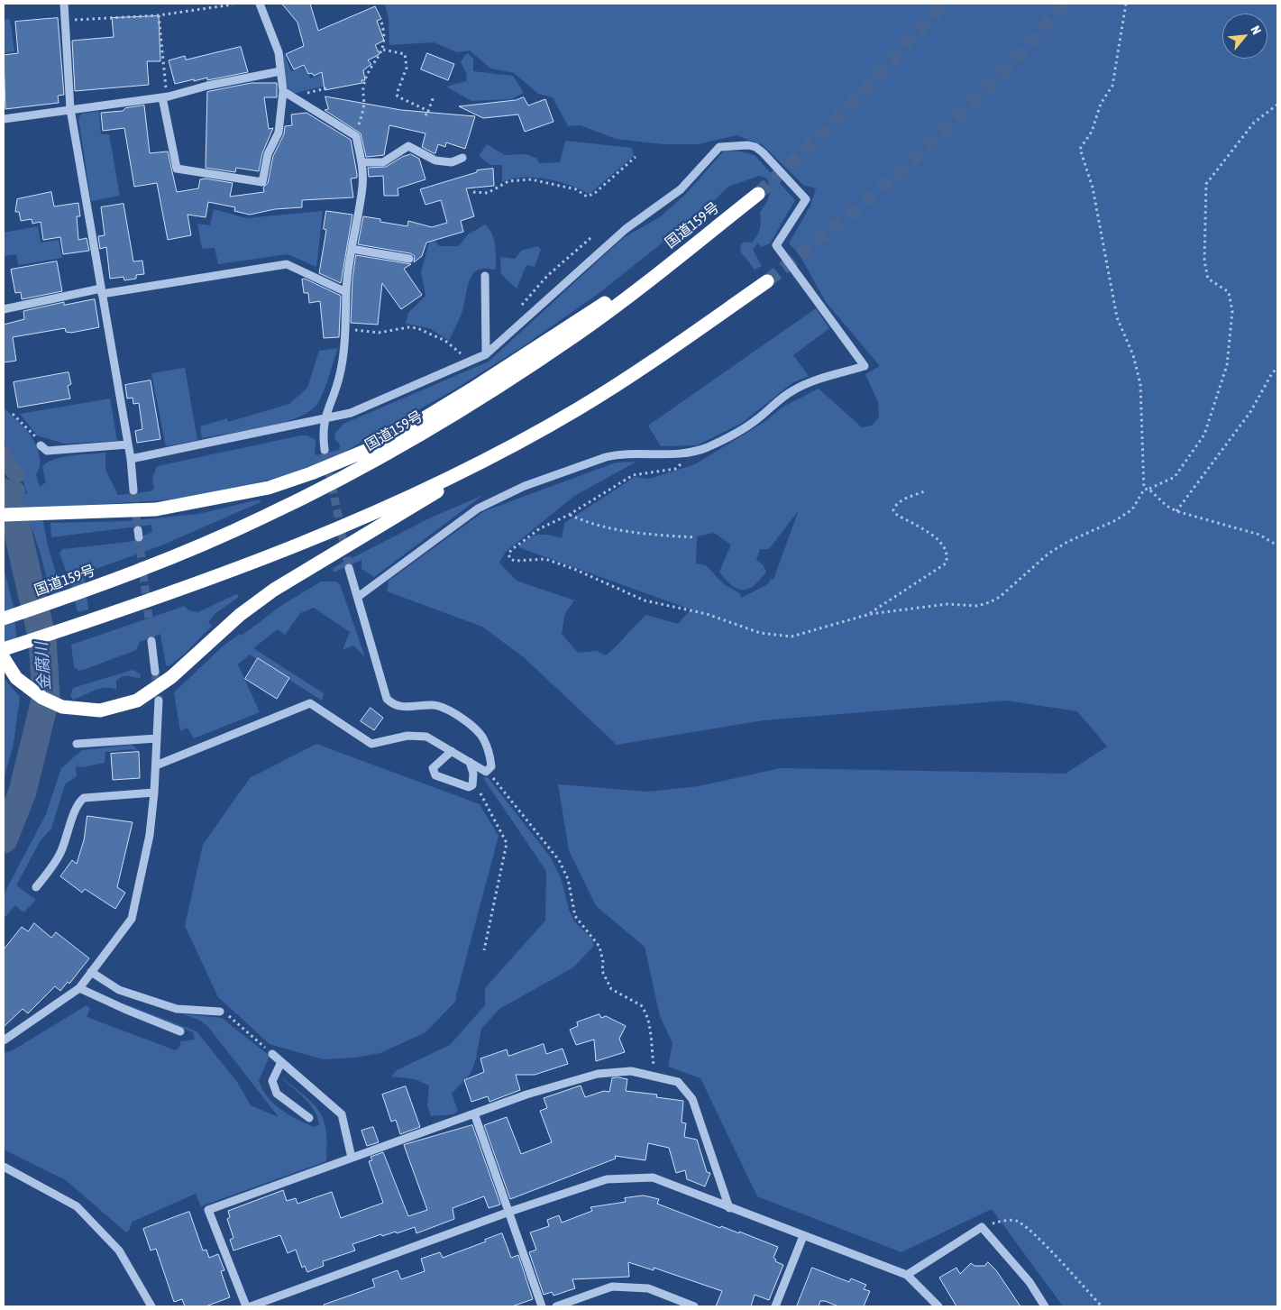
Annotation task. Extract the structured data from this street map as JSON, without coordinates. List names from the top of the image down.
{
  "streets": {
    "highway": ["国道159号"]
  },
  "water": ["金腐川"],
  "north": "top right"
}
